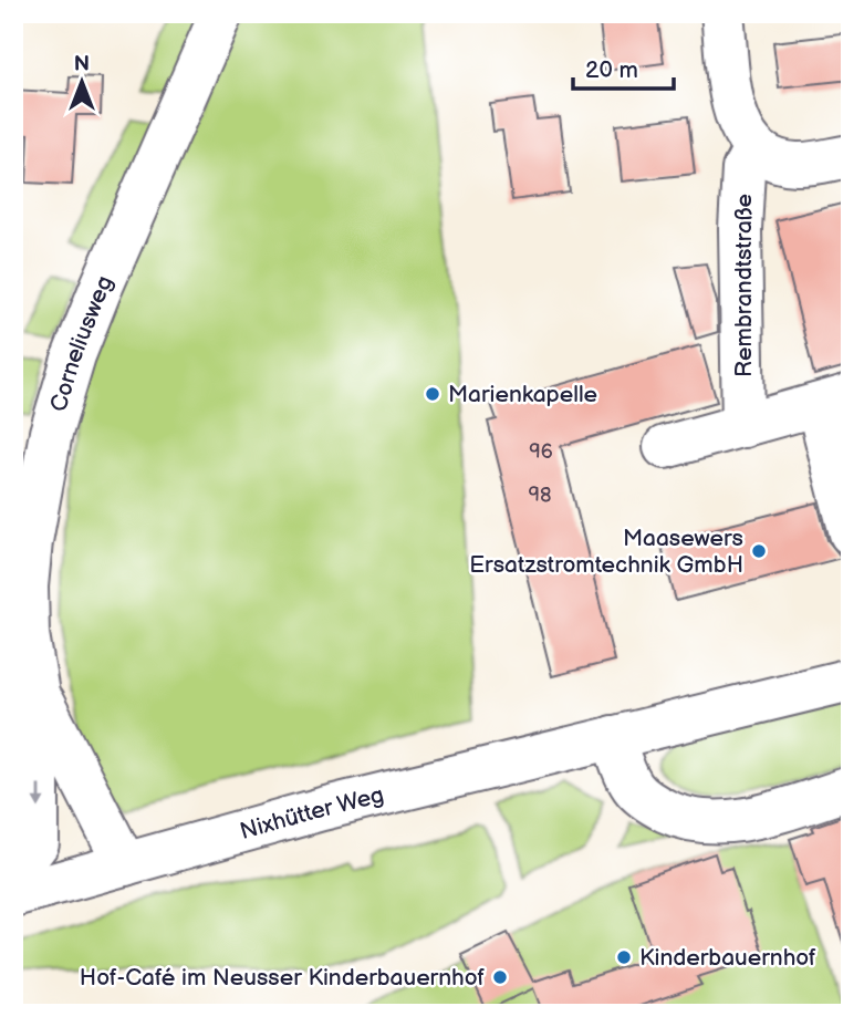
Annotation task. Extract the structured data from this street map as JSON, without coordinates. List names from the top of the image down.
{
  "streets": {
    "street": ["Rembrandtstraße", "Corneliusweg", "Nixhütter Weg"]
  },
  "crossings": [
    ["Corneliusweg", "Nixhütter Weg"]
  ],
  "places": [
    "Marienkapelle",
    "Maasewers Ersatzstromtechnik GmbH",
    "Kinderbauernhof",
    "Hof-Café im Neusser Kinderbauernhof"
  ],
  "house_numbers": ["96", "98"],
  "scale_bar": "20 m",
  "north": "top"
}
